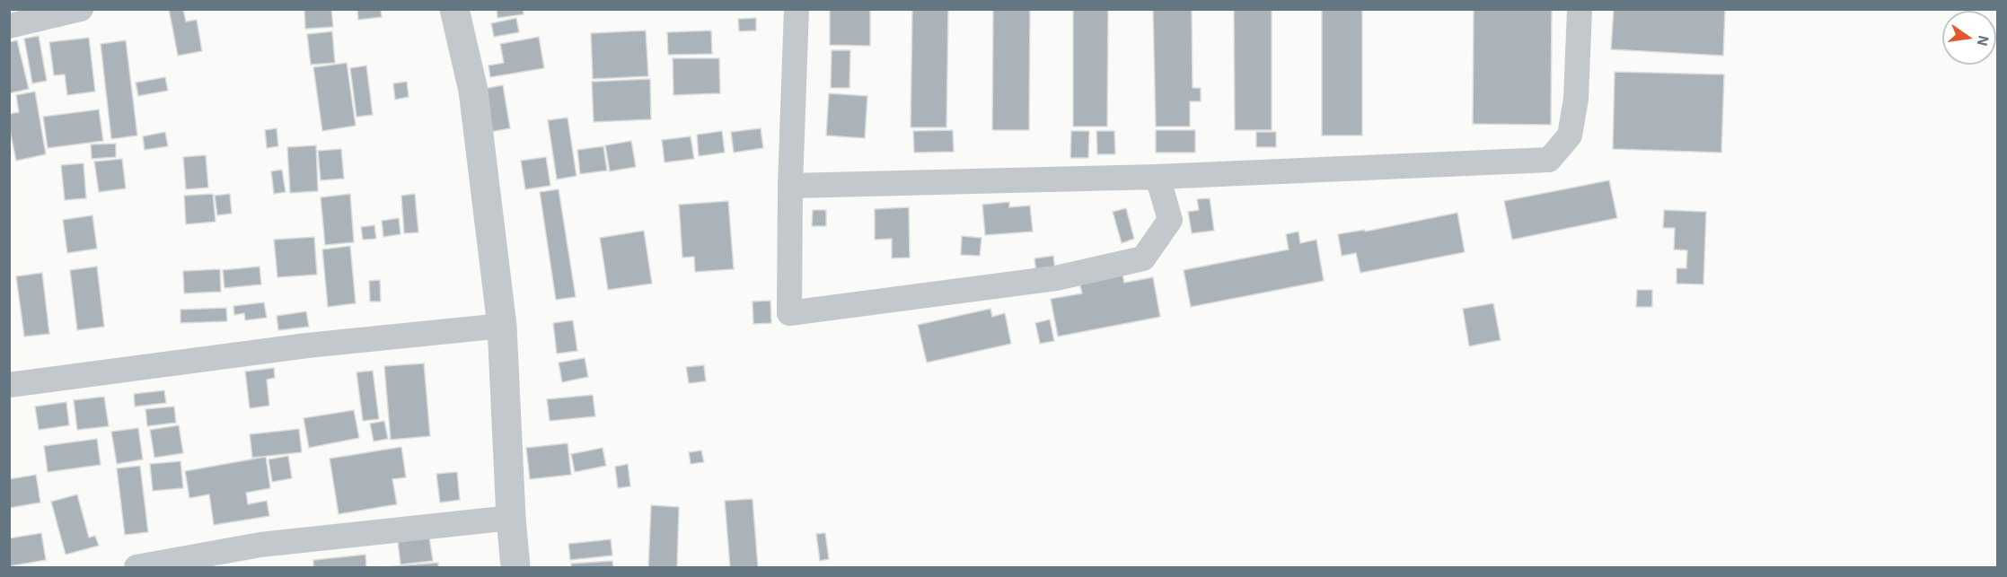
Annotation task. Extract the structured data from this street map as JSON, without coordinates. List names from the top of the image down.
{
  "north": "right"
}
